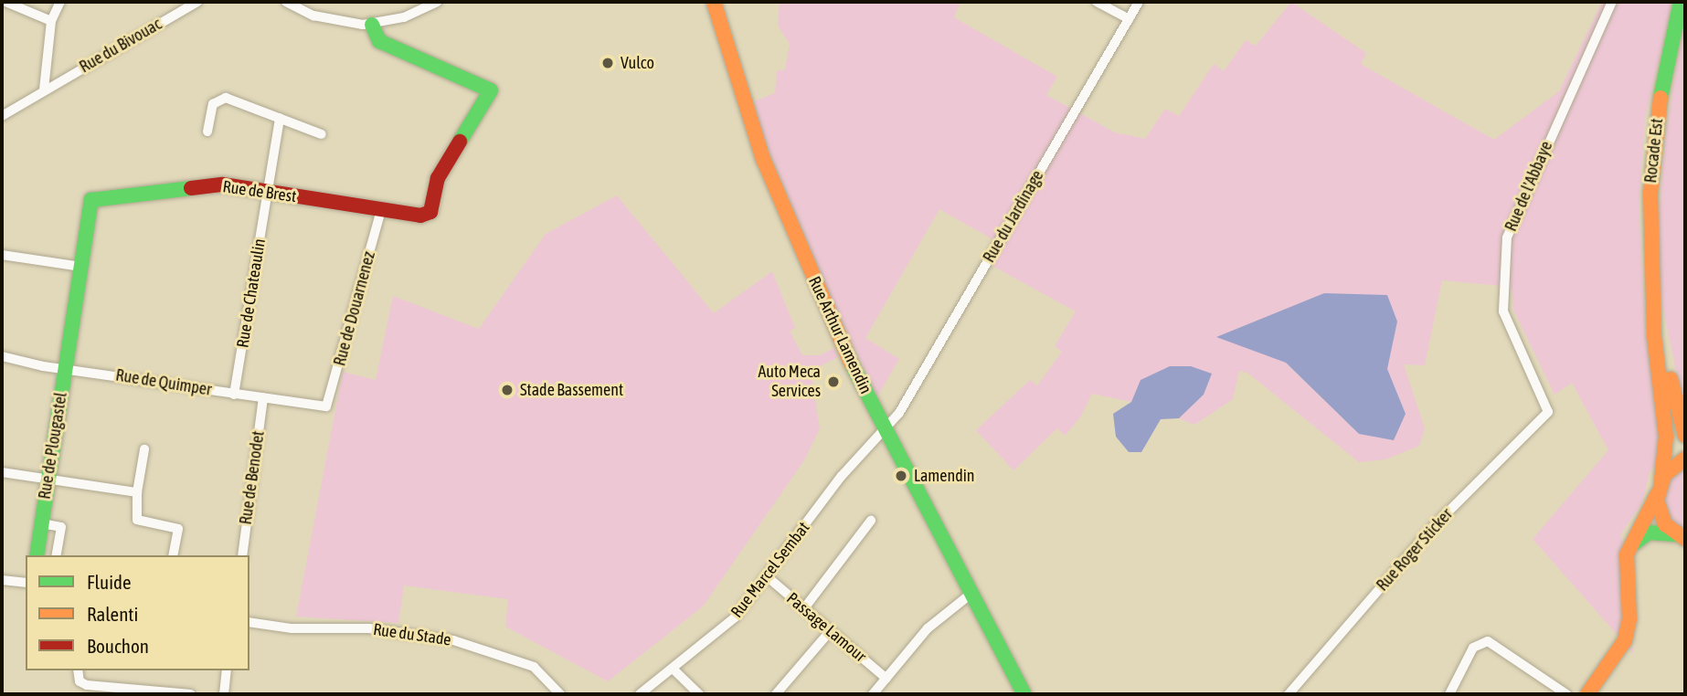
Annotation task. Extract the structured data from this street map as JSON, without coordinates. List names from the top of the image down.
{
  "streets": {
    "street": [
      "Rue du Bivouac",
      "Rocade Est",
      "Rue de l'Abbaye",
      "Rue de Brest",
      "Rue du Jardinage",
      "Rue de Chateaulin",
      "Rue de Douarnenez",
      "Rue Arthur Lamendin",
      "Rue de Quimper",
      "Rue de Plougastel",
      "Rue de Benodet",
      "Rue Roger Sticker",
      "Rue Marcel Sembat",
      "Passage Lamour",
      "Rue du Stade"
    ]
  },
  "crossings": [
    ["Rue de l'Abbaye", "Rue Roger Sticker"],
    ["Rue de Brest", "Rue de Chateaulin"],
    ["Rue de Brest", "Rue de Douarnenez"],
    ["Rue de Brest", "Rue de Plougastel"],
    ["Rue du Jardinage", "Rue Arthur Lamendin"],
    ["Rue du Jardinage", "Rue Marcel Sembat"],
    ["Rue de Chateaulin", "Rue de Quimper"],
    ["Rue de Douarnenez", "Rue de Quimper"],
    ["Rue Arthur Lamendin", "Rue Marcel Sembat"],
    ["Rue de Quimper", "Rue de Plougastel"],
    ["Rue de Quimper", "Rue de Benodet"],
    ["Rue Marcel Sembat", "Passage Lamour"]
  ],
  "places": [
    "Vulco",
    "Auto Meca Services",
    "Stade Bassement",
    "Lamendin"
  ],
  "legend": ["Fluide", "Ralenti", "Bouchon"]
}
